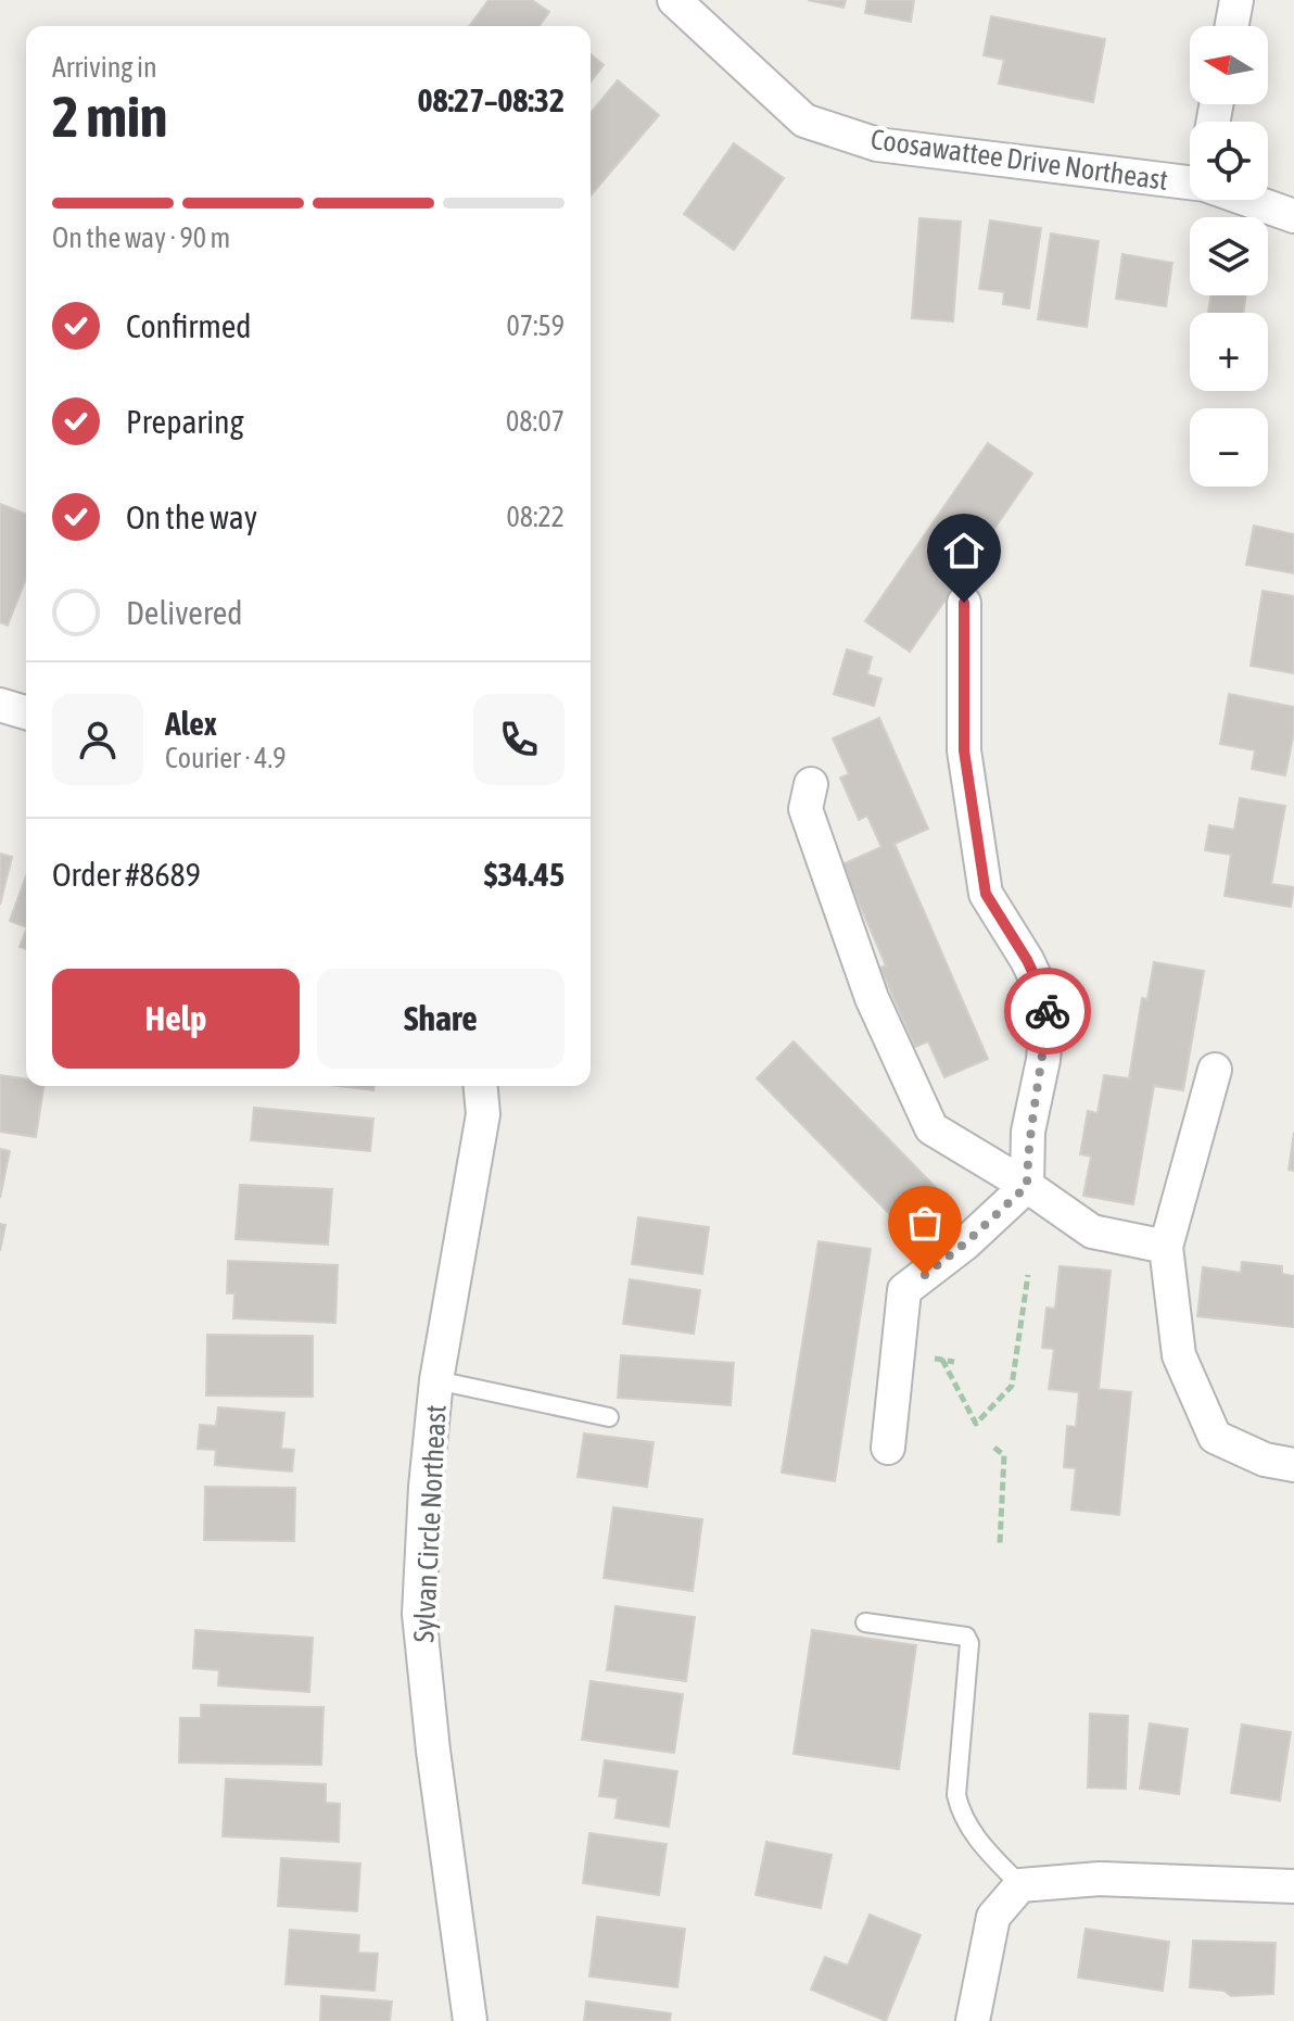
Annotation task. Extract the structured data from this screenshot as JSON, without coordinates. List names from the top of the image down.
{
  "streets": {
    "street": ["Coosawattee Drive Northeast", "Sylvan Circle Northeast"]
  },
  "north": "left",
  "page": {
    "map_buttons": ["+", "−"],
    "heading": ["2 min", "Arriving in", "08:27–08:32"],
    "panel": [
      "Alex",
      "Courier · 4.9",
      "Order #8689",
      "$34.45"
    ],
    "bar": "On the way · 90 m",
    "list": [
      ["Confirmed", "07:59"],
      ["Preparing", "08:07"],
      ["On the way", "08:22"],
      "Delivered"
    ],
    "buttons": ["Help", "Share"]
  }
}
